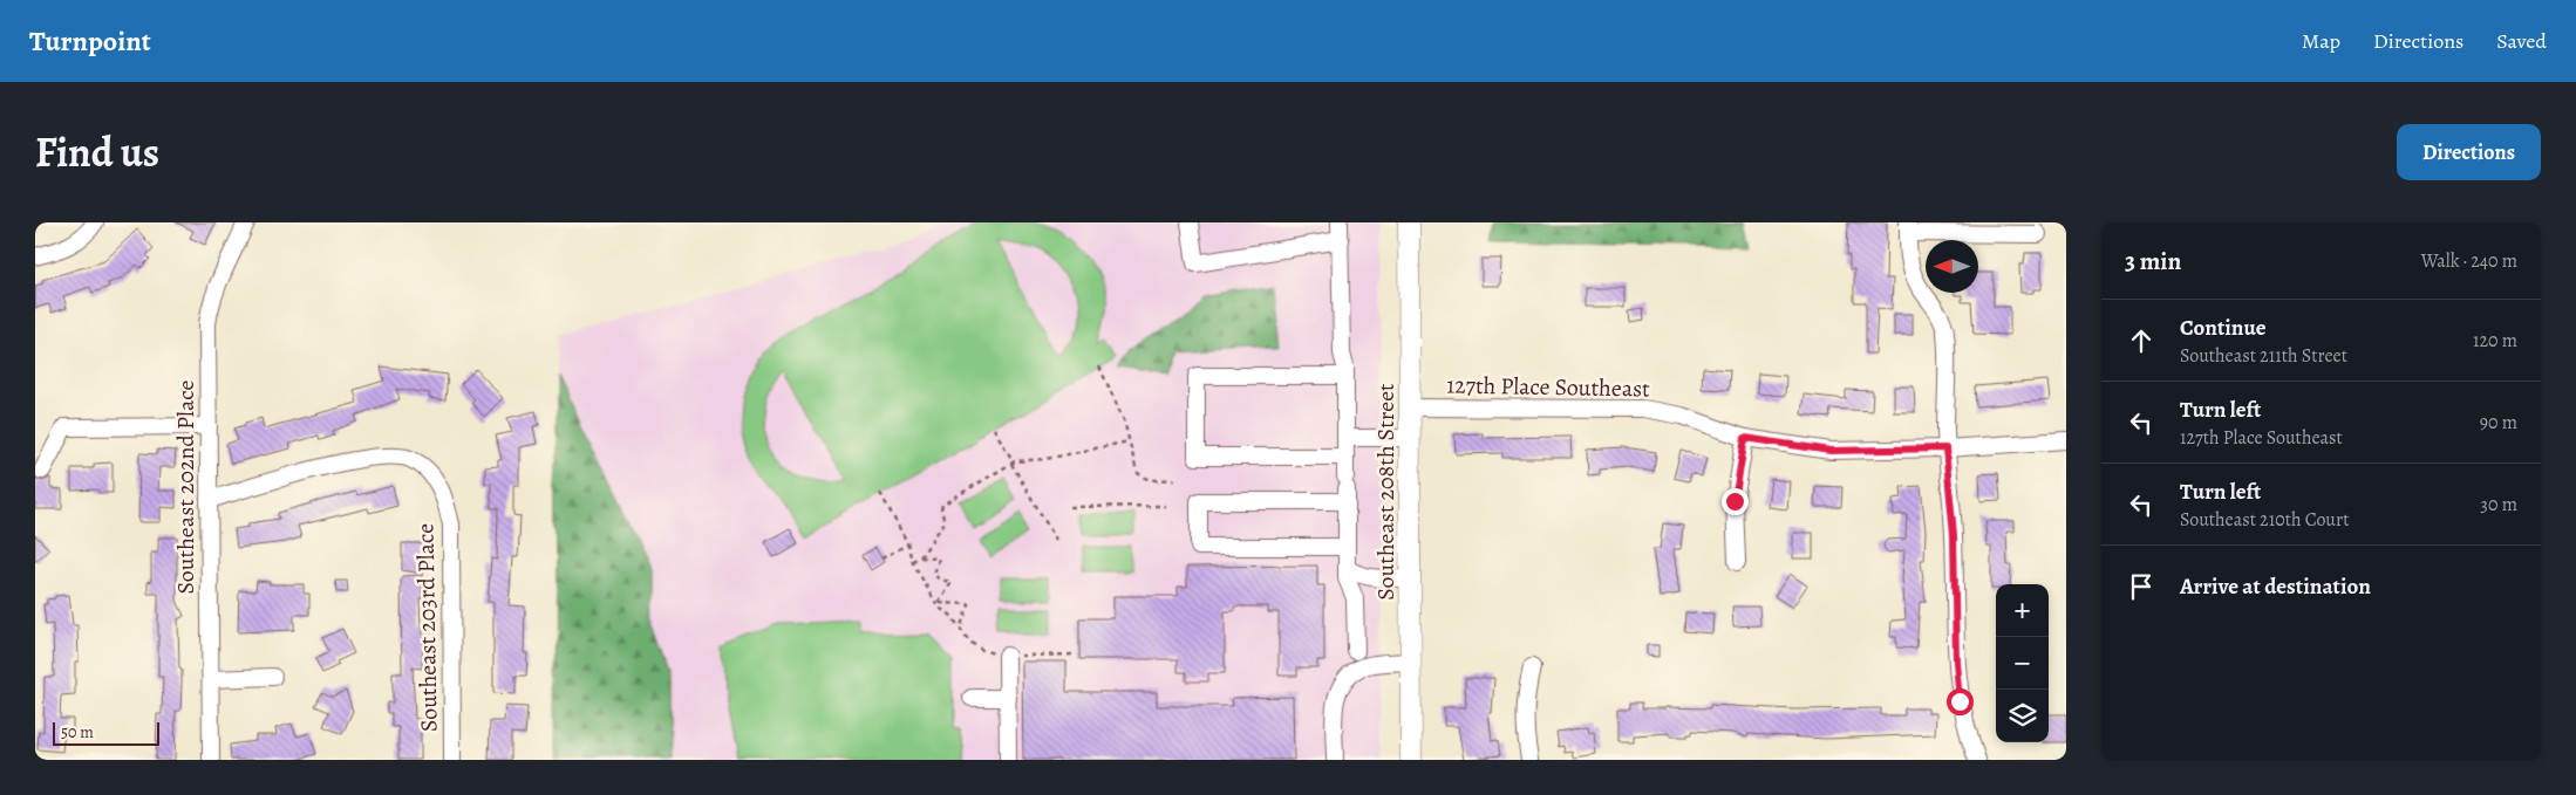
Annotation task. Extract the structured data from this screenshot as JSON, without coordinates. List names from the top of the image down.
{
  "streets": {
    "main road": ["Southeast 208th Street"],
    "street": ["127th Place Southeast", "Southeast 202nd Place", "Southeast 203rd Place"]
  },
  "crossings": [
    ["127th Place Southeast", "Southeast 208th Street"],
    ["Southeast 202nd Place", "Southeast 203rd Place"]
  ],
  "scale_bar": "50 m",
  "north": "left",
  "page": {
    "header": "Turnpoint",
    "nav": ["Map", "Directions", "Saved"],
    "title": "Find us",
    "buttons": "Directions",
    "heading": ["3 min", "Walk · 240 m"],
    "list": [
      ["Continue", "Southeast 211th Street", "120 m"],
      ["Turn left", "127th Place Southeast", "90 m"],
      ["Turn left", "Southeast 210th Court", "30 m"],
      "Arrive at destination"
    ],
    "map_buttons": ["+", "−"],
    "scale": "50 m"
  }
}
